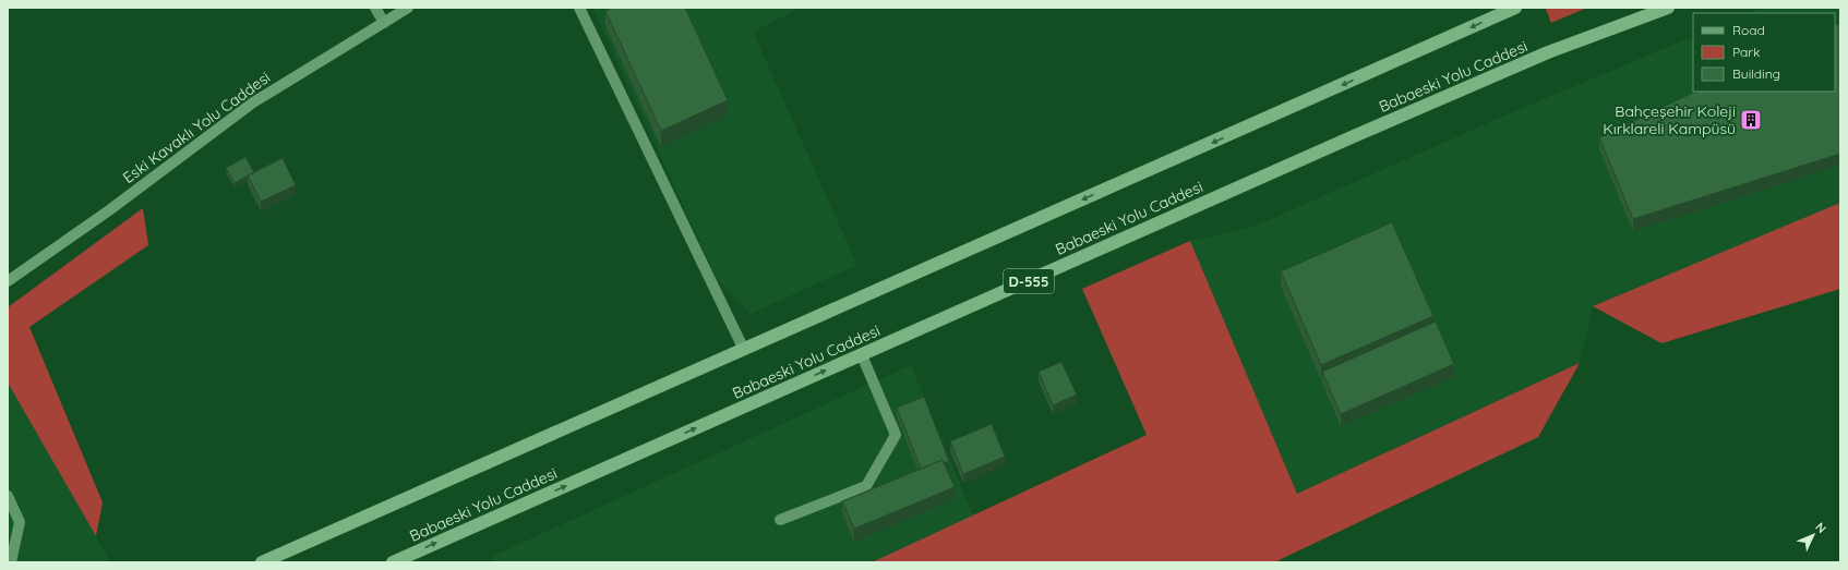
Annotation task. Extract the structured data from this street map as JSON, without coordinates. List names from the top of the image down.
{
  "streets": {
    "highway": ["Babaeski Yolu Caddesi", "D-555"],
    "street": ["Eski Kavaklı Yolu Caddesi"]
  },
  "places": {
    "building": ["Bahçeşehir Koleji Kırklareli Kampüsü"]
  },
  "legend": ["Road", "Park", "Building"],
  "north": "top right"
}
